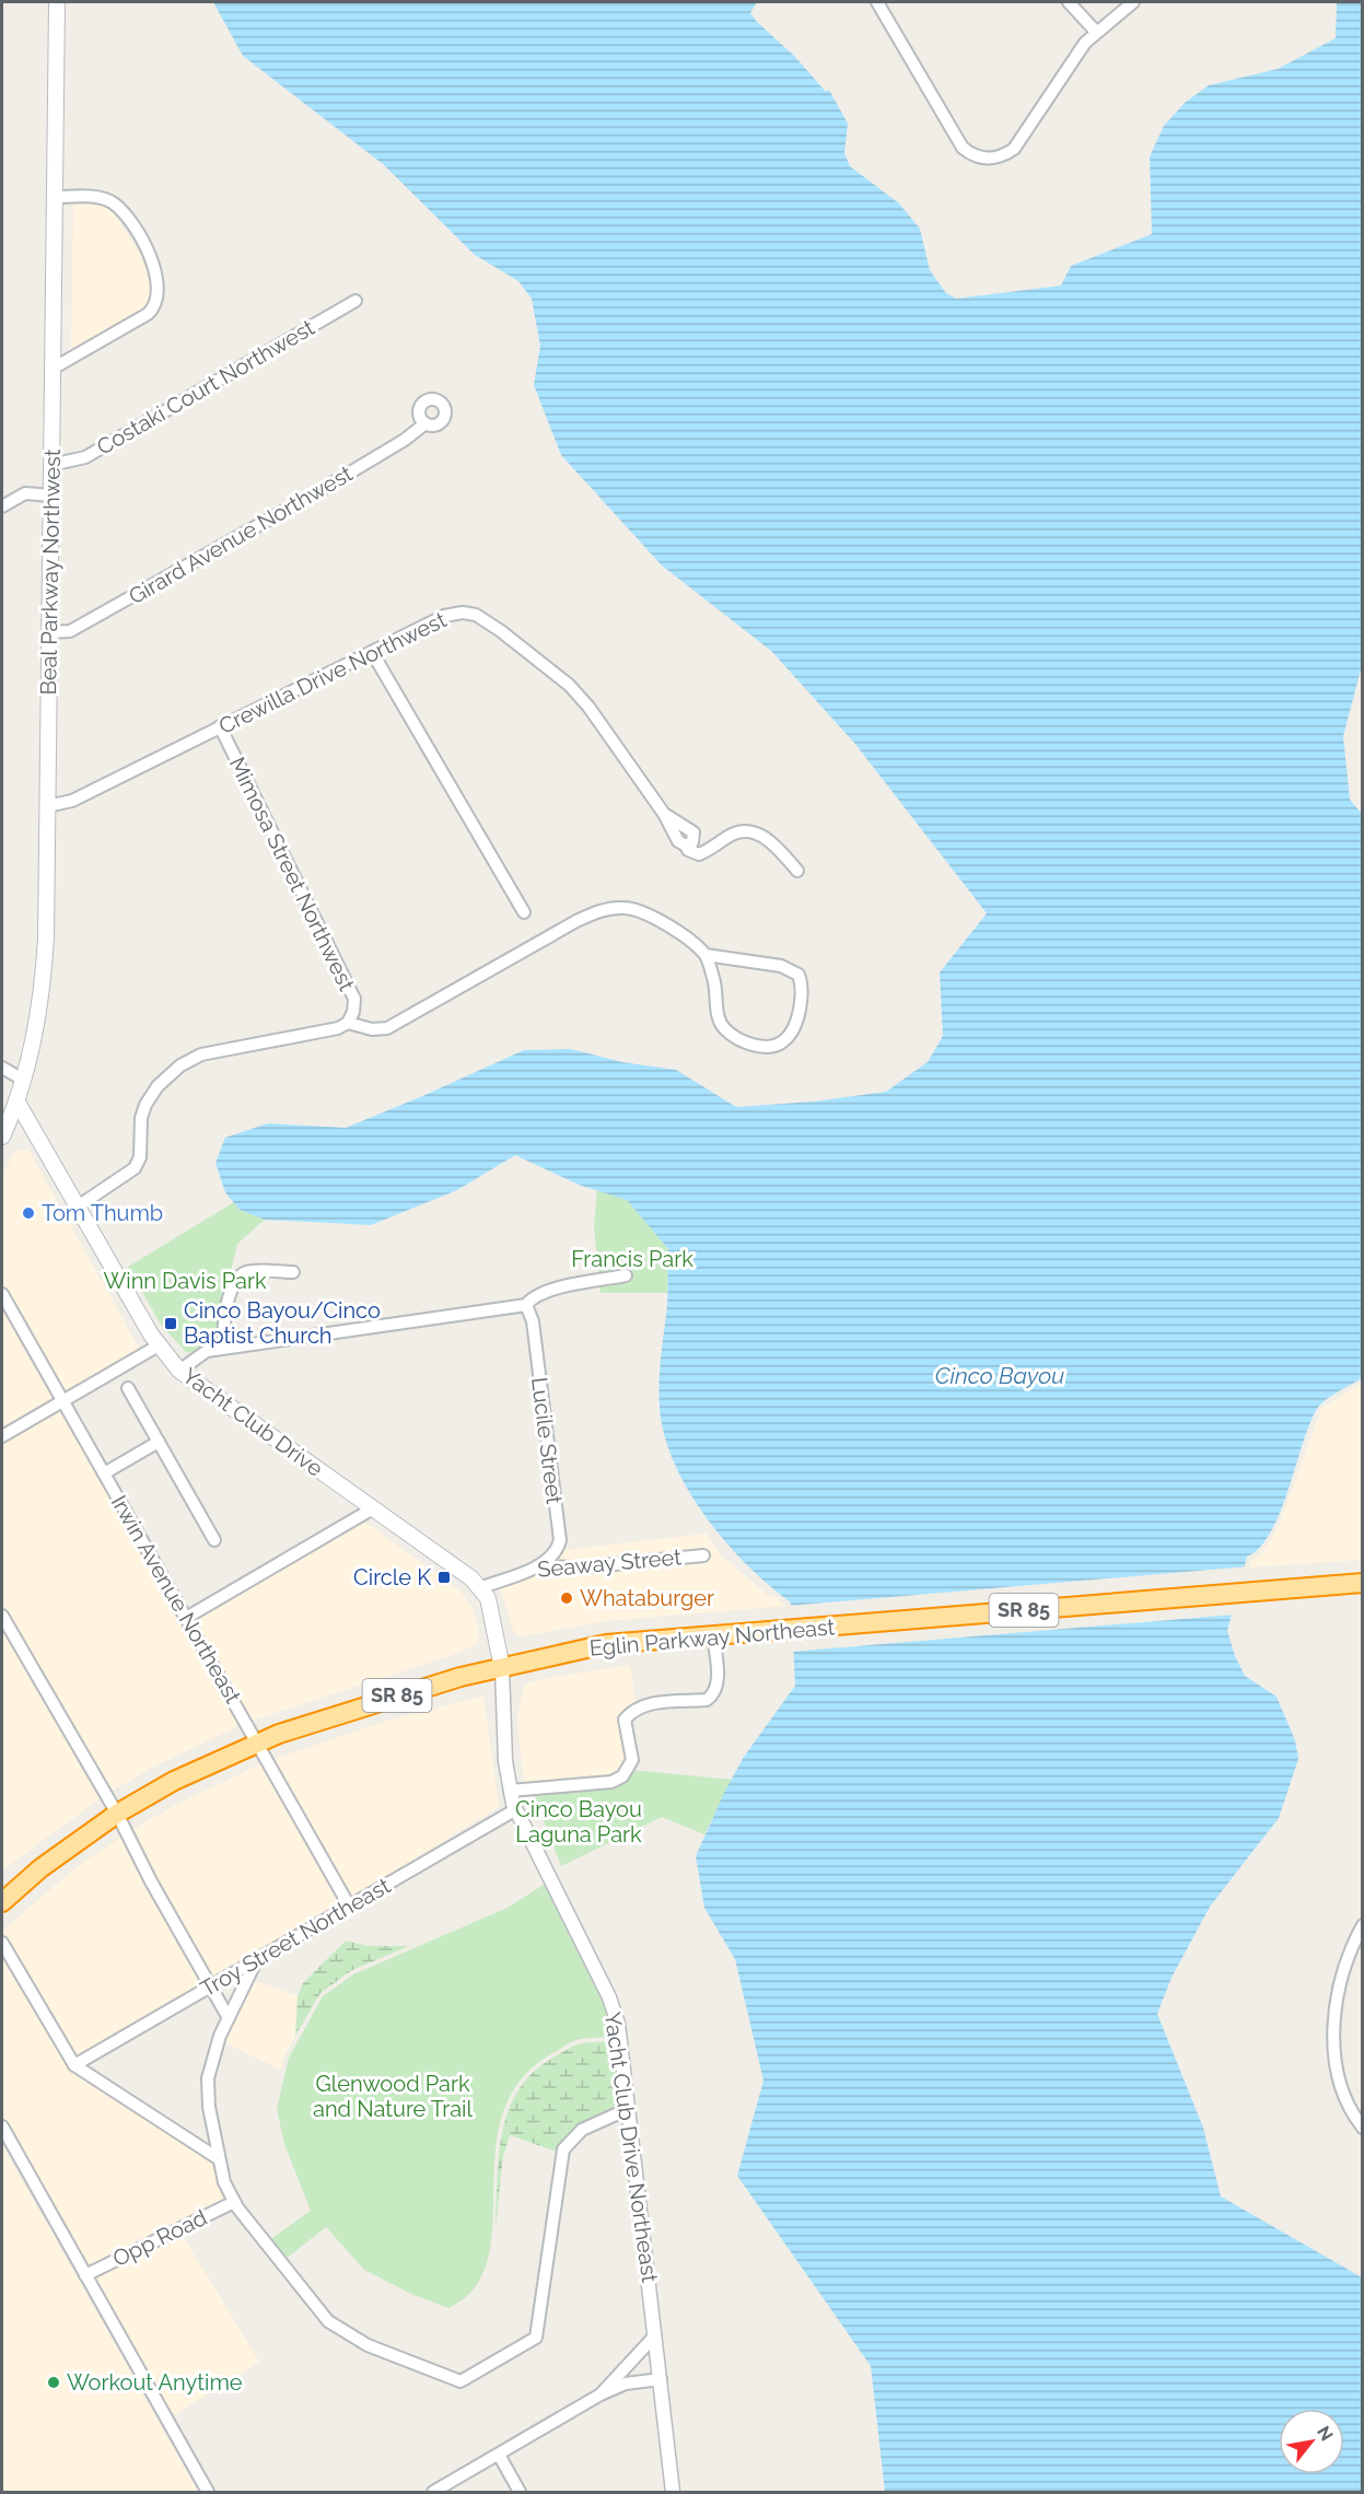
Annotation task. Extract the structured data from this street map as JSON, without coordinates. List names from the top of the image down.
{
  "streets": {
    "highway": ["SR 85", "Eglin Parkway Northeast"],
    "main road": ["Beal Parkway Northwest", "Yacht Club Drive"],
    "street": [
      "Costaki Court Northwest",
      "Girard Avenue Northwest",
      "Crewilla Drive Northwest",
      "Mimosa Street Northwest",
      "Lucile Street",
      "Seaway Street",
      "Irwin Avenue Northeast",
      "Troy Street Northeast",
      "Yacht Club Drive Northeast",
      "Opp Road"
    ]
  },
  "crossings": [
    ["Costaki Court Northwest", "Beal Parkway Northwest"],
    ["Girard Avenue Northwest", "Beal Parkway Northwest"],
    ["Beal Parkway Northwest", "Crewilla Drive Northwest"],
    ["Beal Parkway Northwest", "Yacht Club Drive"],
    ["Crewilla Drive Northwest", "Mimosa Street Northwest"],
    ["Yacht Club Drive", "Seaway Street"],
    ["Yacht Club Drive", "Eglin Parkway Northeast"],
    ["Yacht Club Drive", "Yacht Club Drive Northeast"],
    ["Lucile Street", "Seaway Street"],
    ["Irwin Avenue Northeast", "Eglin Parkway Northeast"],
    ["Irwin Avenue Northeast", "Troy Street Northeast"],
    ["Eglin Parkway Northeast", "Yacht Club Drive Northeast"],
    ["Troy Street Northeast", "Yacht Club Drive Northeast"]
  ],
  "water": ["Cinco Bayou"],
  "parks": [
    "Francis Park",
    "Winn Davis Park",
    "Cinco Bayou Laguna Park",
    "Glenwood Park and Nature Trail"
  ],
  "places": {
    "other": ["Tom Thumb", "Whataburger", "Workout Anytime"],
    "transit": ["Cinco Bayou/Cinco Baptist Church", "Circle K"]
  },
  "north": "top right"
}
